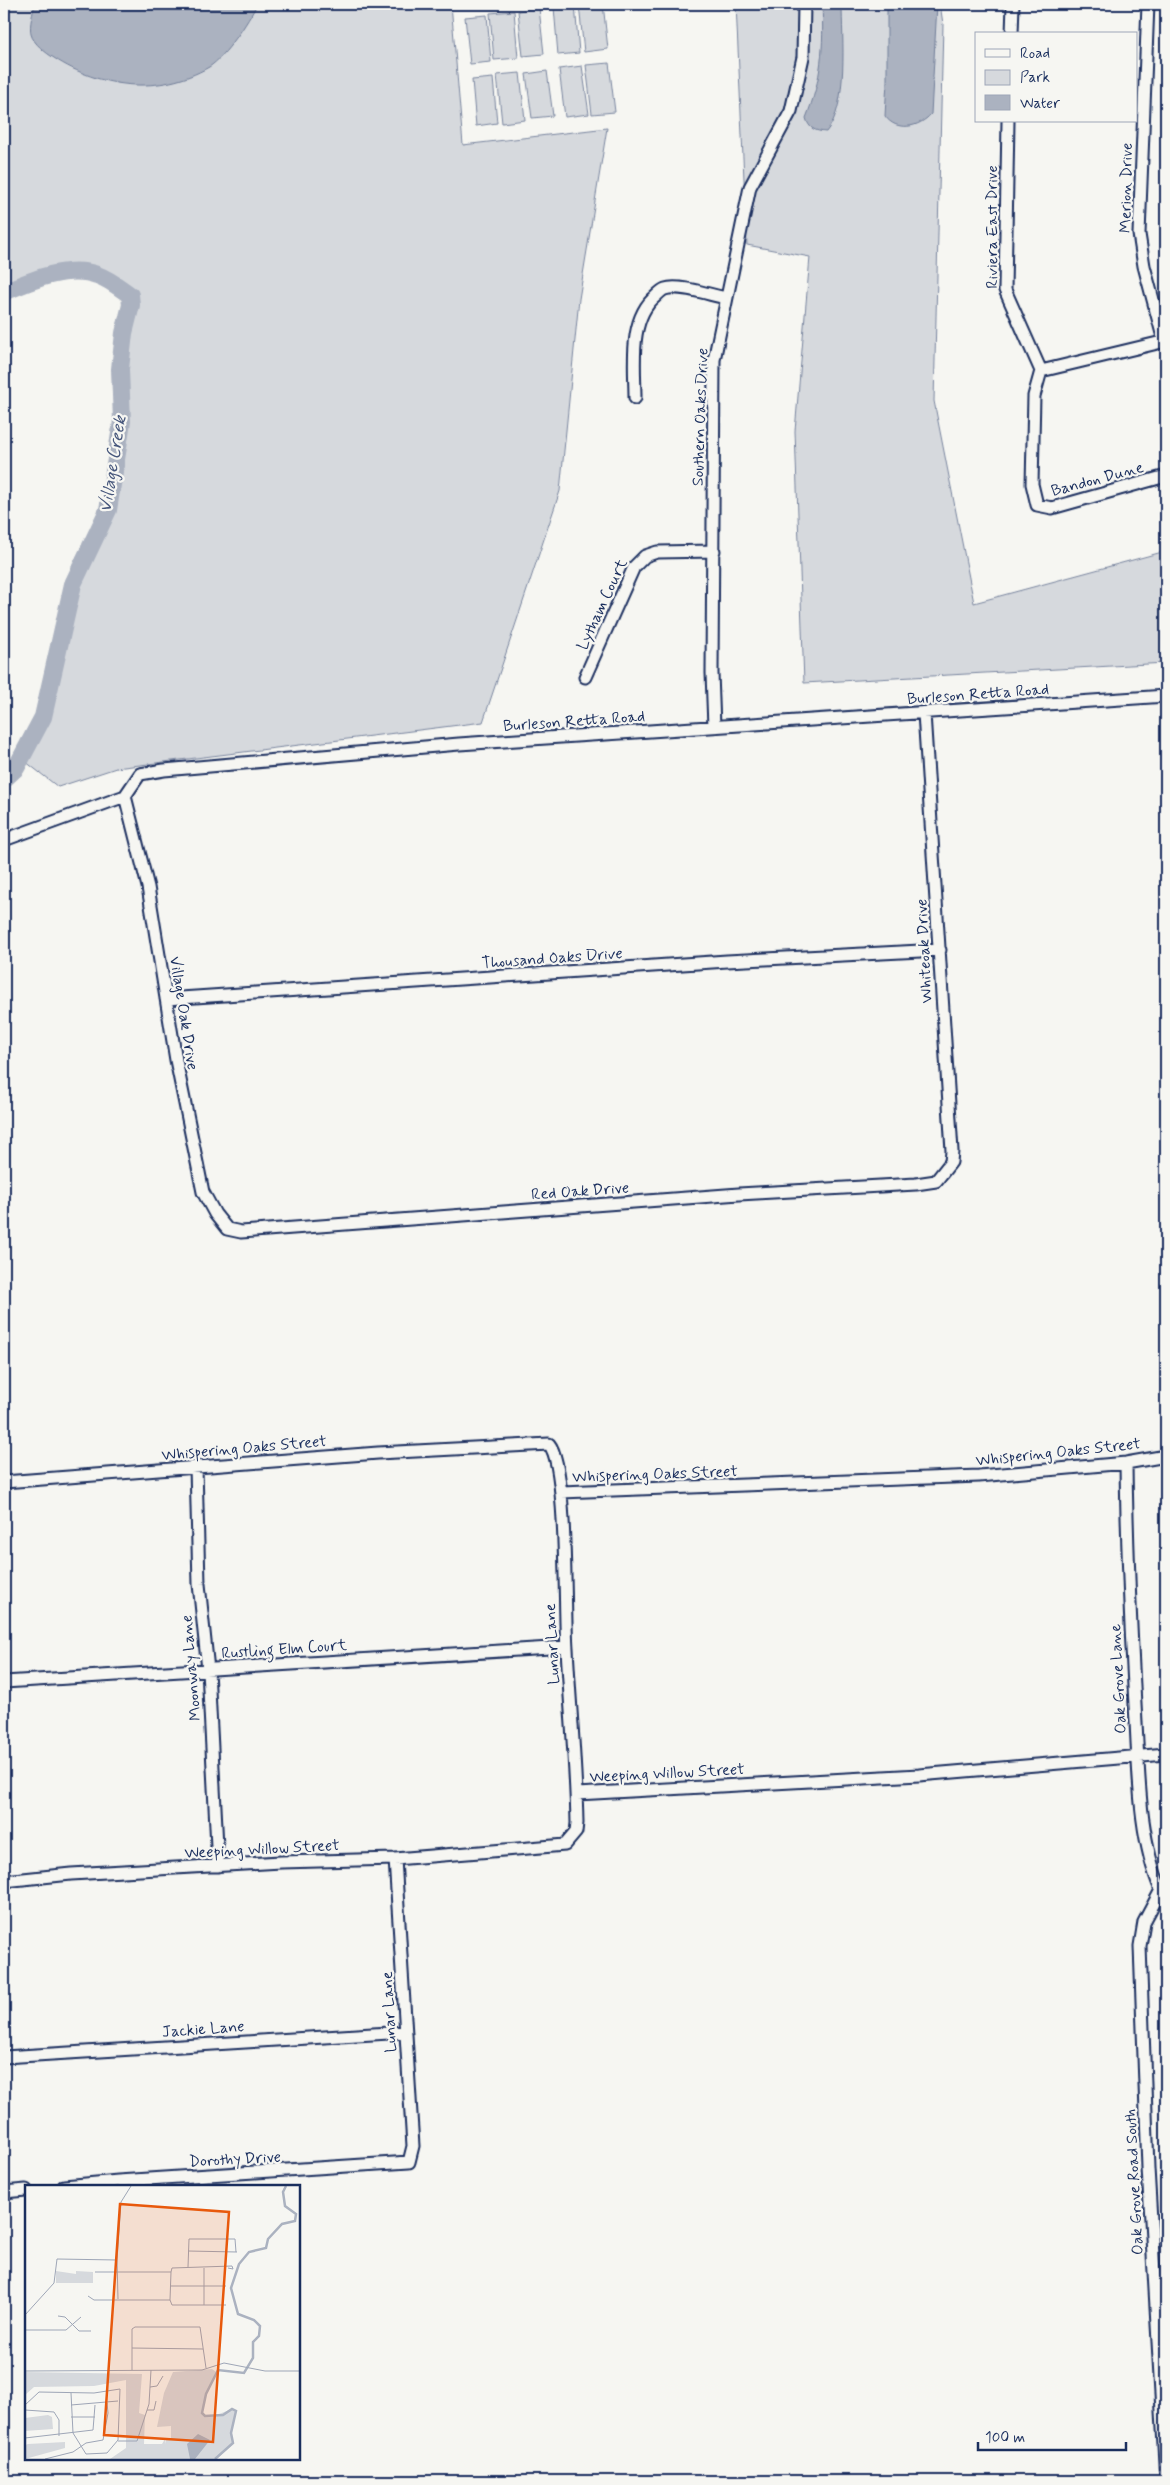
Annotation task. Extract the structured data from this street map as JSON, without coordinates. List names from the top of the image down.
{
  "streets": {
    "street": [
      "Merion Drive",
      "Riviera East Drive",
      "Southern Oaks Drive",
      "Bandon Dune",
      "Lytham Court",
      "Burleson Retta Road",
      "Whiteoak Drive",
      "Thousand Oaks Drive",
      "Village Oak Drive",
      "Red Oak Drive",
      "Whispering Oaks Street",
      "Lunar Lane",
      "Rustling Elm Court",
      "Moonway Lane",
      "Oak Grove Lane",
      "Weeping Willow Street",
      "Jackie Lane",
      "Dorothy Drive",
      "Oak Grove Road South"
    ]
  },
  "crossings": [
    ["Riviera East Drive", "Bandon Dune"],
    ["Southern Oaks Drive", "Lytham Court"],
    ["Southern Oaks Drive", "Burleson Retta Road"],
    ["Burleson Retta Road", "Whiteoak Drive"],
    ["Burleson Retta Road", "Village Oak Drive"],
    ["Whiteoak Drive", "Thousand Oaks Drive"],
    ["Whiteoak Drive", "Red Oak Drive"],
    ["Thousand Oaks Drive", "Village Oak Drive"],
    ["Village Oak Drive", "Red Oak Drive"],
    ["Whispering Oaks Street", "Lunar Lane"],
    ["Whispering Oaks Street", "Moonway Lane"],
    ["Whispering Oaks Street", "Oak Grove Lane"],
    ["Lunar Lane", "Rustling Elm Court"],
    ["Lunar Lane", "Weeping Willow Street"],
    ["Lunar Lane", "Jackie Lane"],
    ["Lunar Lane", "Dorothy Drive"],
    ["Rustling Elm Court", "Moonway Lane"],
    ["Moonway Lane", "Weeping Willow Street"],
    ["Oak Grove Lane", "Weeping Willow Street"],
    ["Oak Grove Lane", "Oak Grove Road South"]
  ],
  "water": ["Village Creek"],
  "legend": ["Road", "Park", "Water"],
  "scale_bar": "100 m"
}
